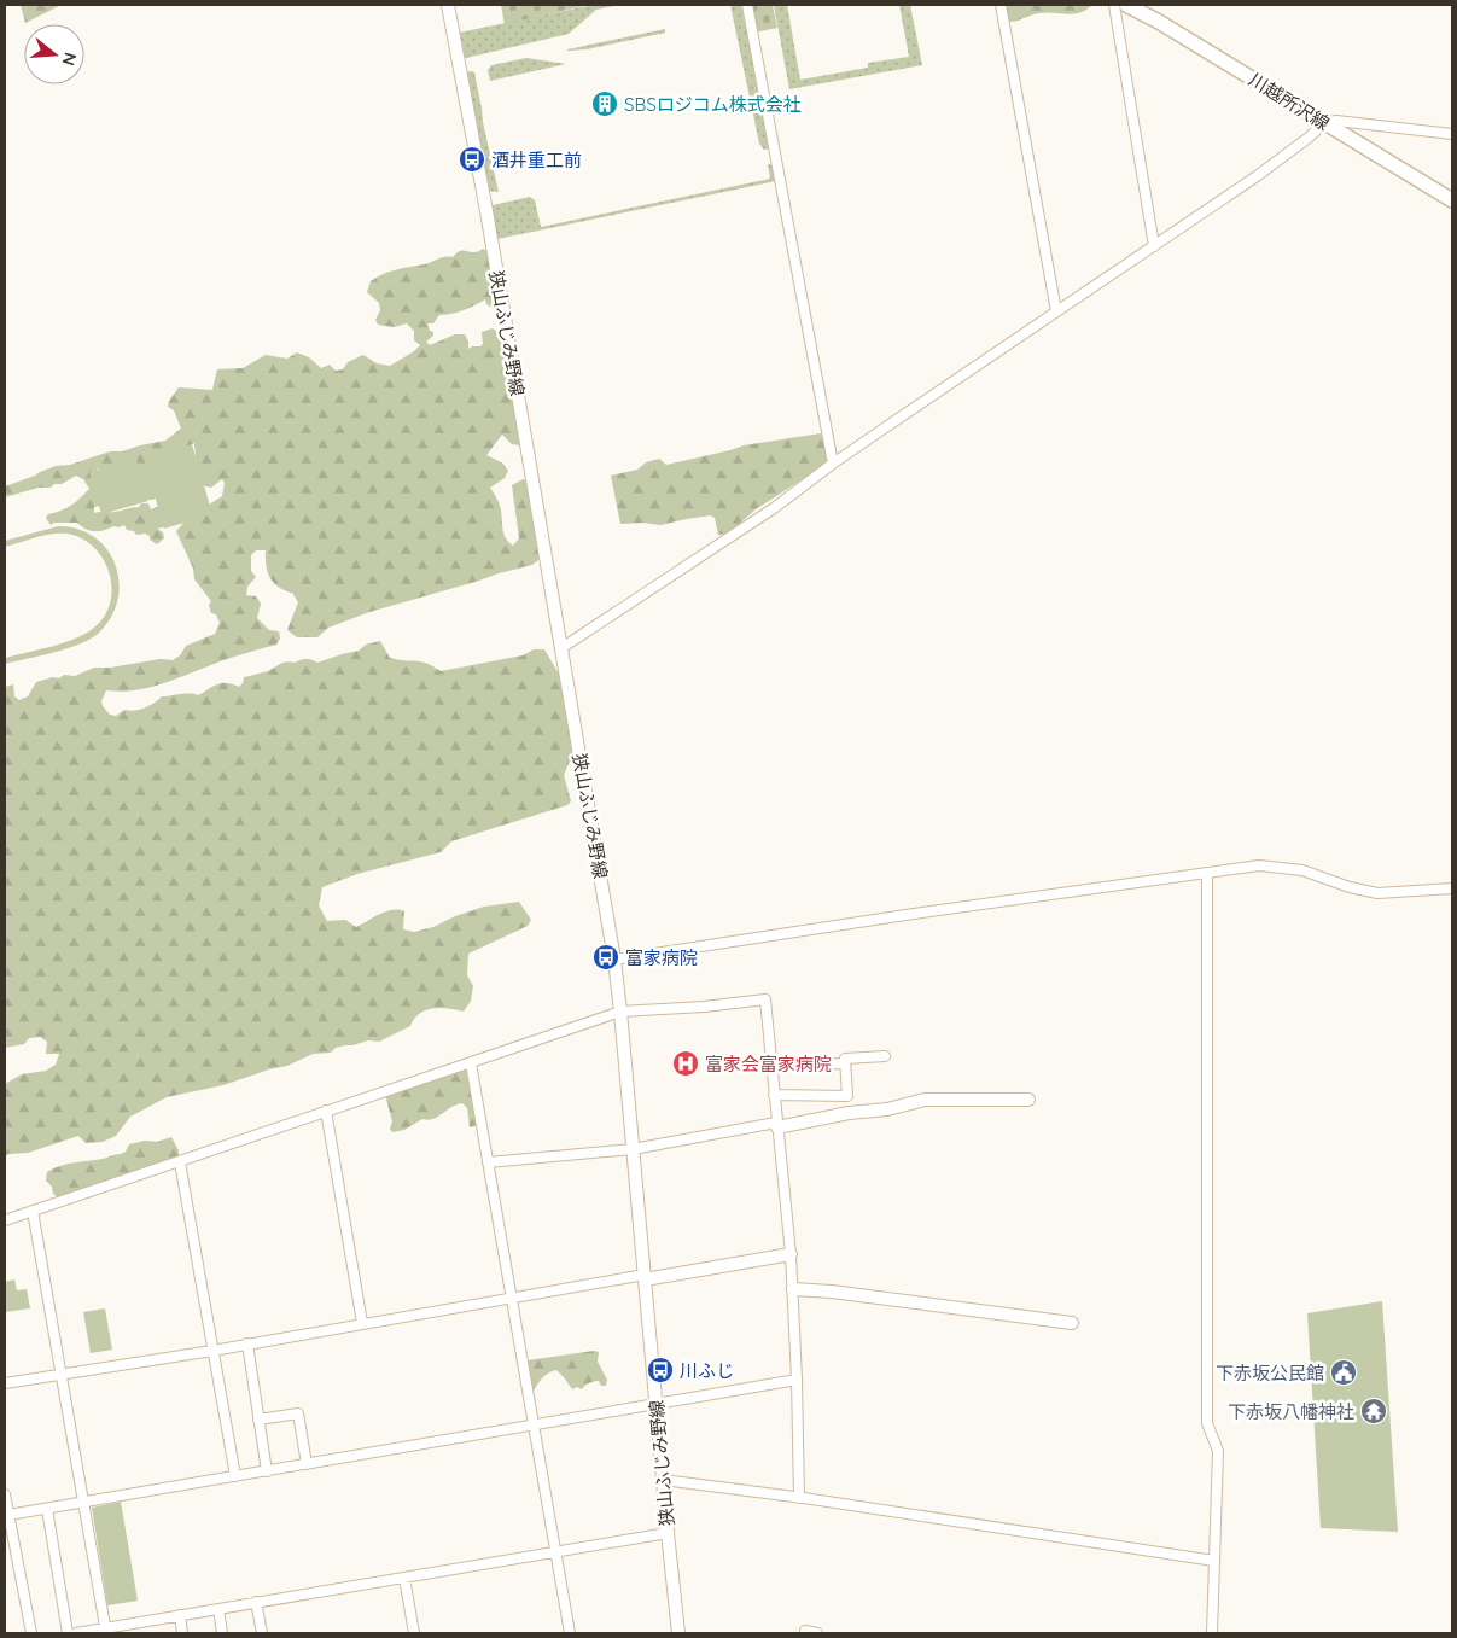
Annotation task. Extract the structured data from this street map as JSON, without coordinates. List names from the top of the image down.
{
  "streets": {
    "main road": ["川越所沢線", "狭山ふじみ野線"]
  },
  "places": {
    "building": ["SBSロジコム株式会社"],
    "bus stop": ["酒井重工前", "富家病院", "川ふじ"],
    "hospital": ["富家会富家病院"],
    "public building": ["下赤坂公民館"],
    "temple": ["下赤坂八幡神社"]
  },
  "north": "right"
}
